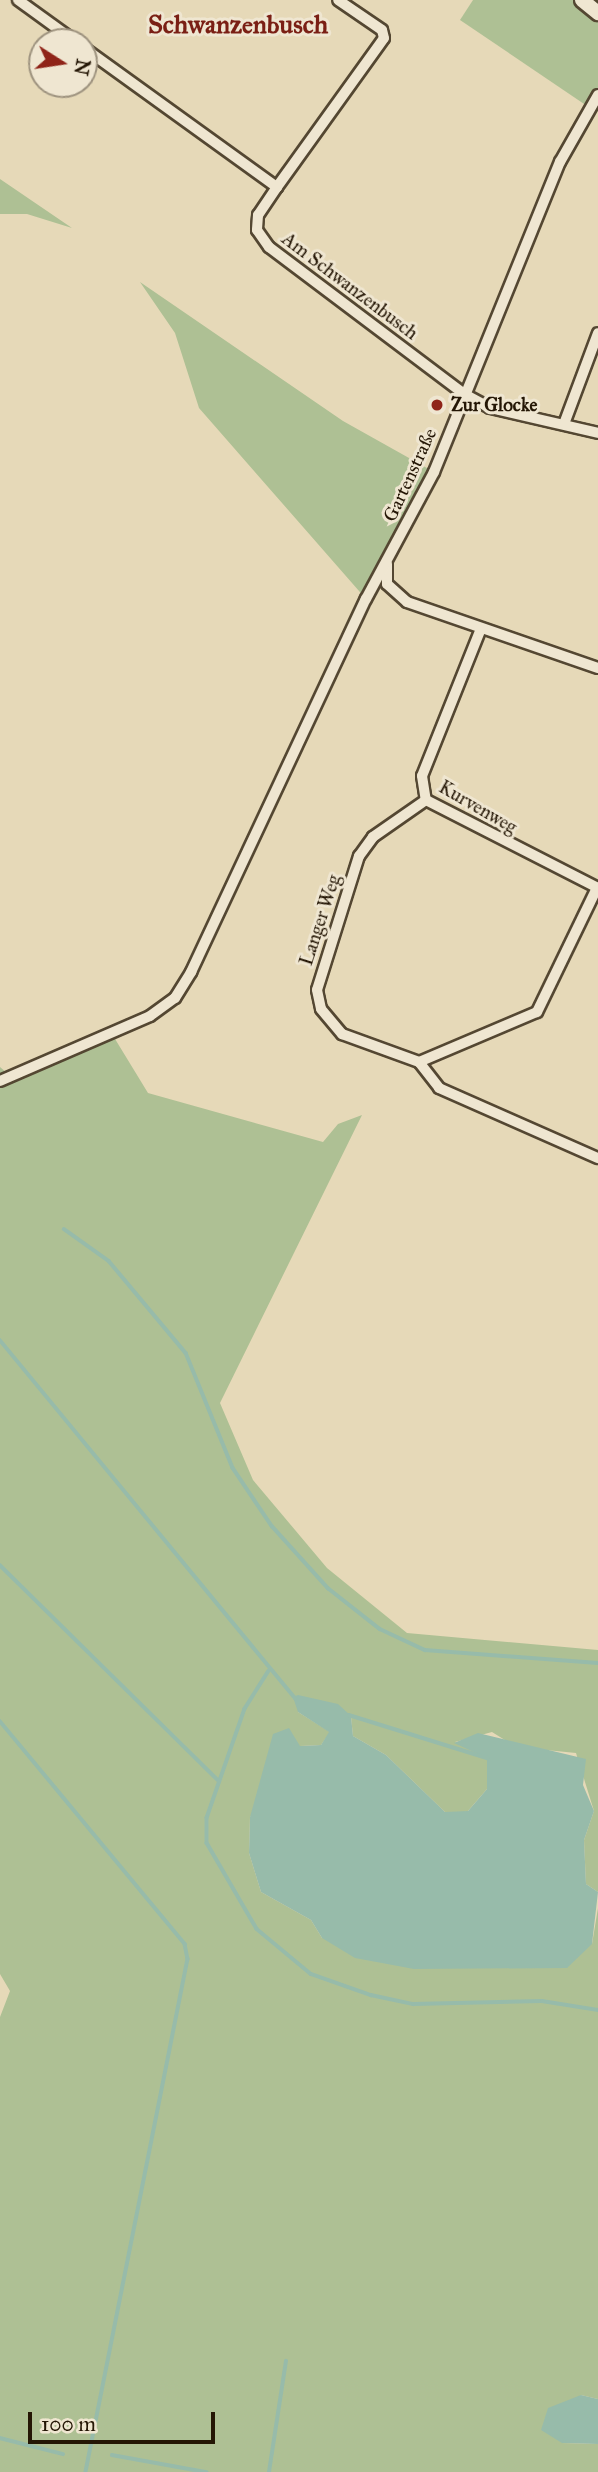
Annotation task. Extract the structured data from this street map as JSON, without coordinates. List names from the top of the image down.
{
  "streets": {
    "street": [
      "Am Schwanzenbusch",
      "Gartenstraße",
      "Kurvenweg",
      "Langer Weg"
    ]
  },
  "crossings": [
    ["Am Schwanzenbusch", "Gartenstraße"],
    ["Kurvenweg", "Langer Weg"]
  ],
  "districts": ["Schwanzenbusch"],
  "places": ["Zur Glocke"],
  "scale_bar": "100 m",
  "north": "right"
}
